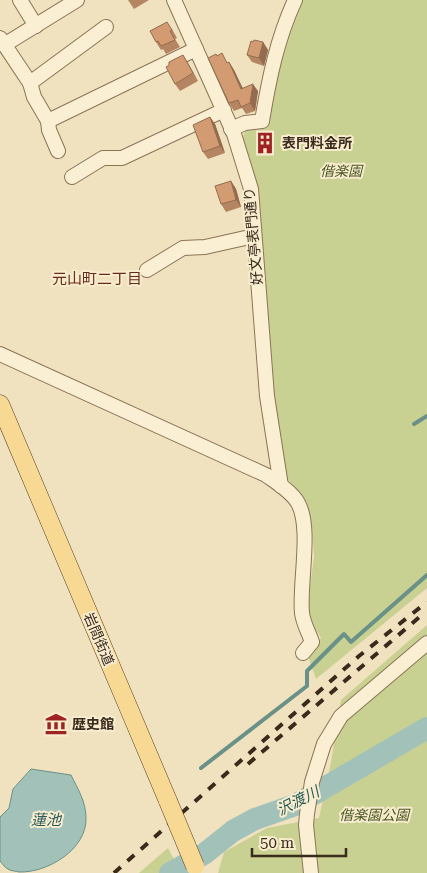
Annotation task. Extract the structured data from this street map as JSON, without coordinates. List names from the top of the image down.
{
  "streets": {
    "main road": ["岩間街道"],
    "street": ["好文亭表門通り"]
  },
  "districts": ["元山町二丁目"],
  "water": ["沢渡川", "蓮池"],
  "parks": ["偕楽園", "偕楽園公園"],
  "places": {
    "building": ["表門料金所"],
    "museum": ["歴史館"]
  },
  "scale_bar": "50 m"
}
